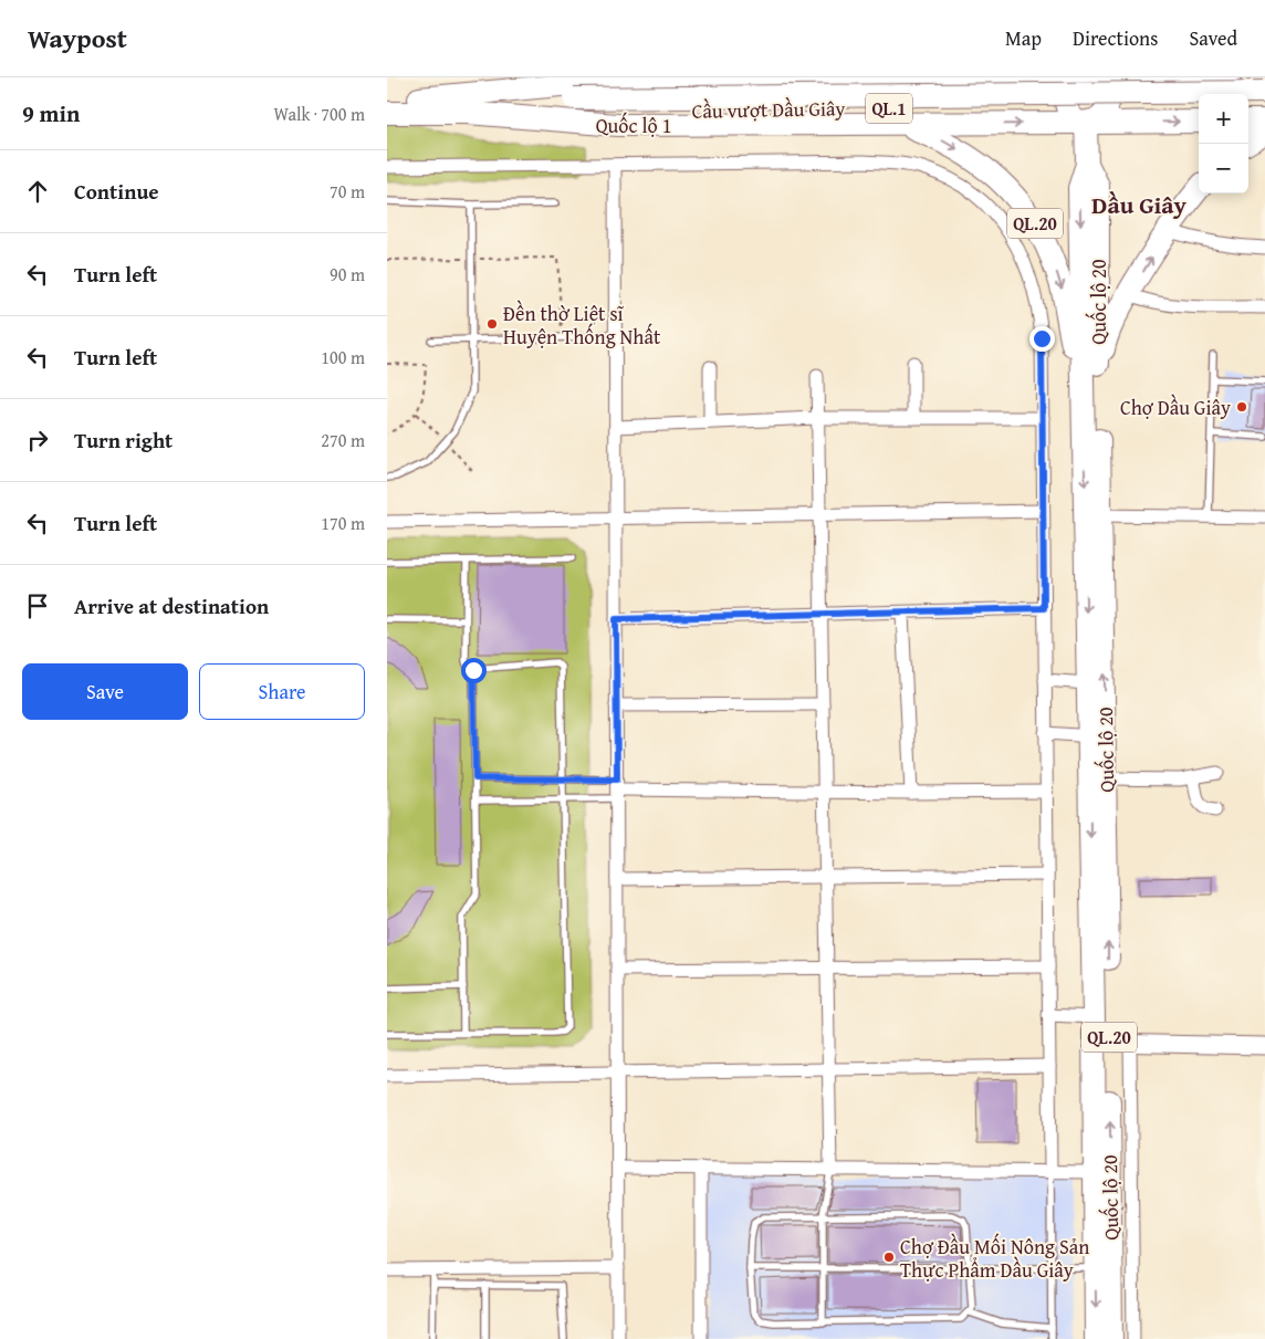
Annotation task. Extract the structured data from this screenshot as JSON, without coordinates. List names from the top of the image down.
{
  "streets": {
    "highway": [
      "QL.1",
      "Cầu vượt Dầu Giây",
      "Quốc lộ 1",
      "QL.20",
      "Quốc lộ 20"
    ]
  },
  "crossings": [
    ["QL.1", "Cầu vượt Dầu Giây"],
    ["QL.1", "Quốc lộ 1"],
    ["QL.1", "Quốc lộ 20"],
    ["Cầu vượt Dầu Giây", "Quốc lộ 1"],
    ["Quốc lộ 1", "QL.20"],
    ["Quốc lộ 1", "Quốc lộ 20"],
    ["QL.20", "Quốc lộ 20"]
  ],
  "districts": ["Dầu Giây"],
  "places": ["Đền thờ Liệt sĩ Huyện Thống Nhất", "Chợ Dầu Giây", "Chợ Đầu Mối Nông Sản Thực Phẩm Dầu Giây"],
  "page": {
    "header": "Waypost",
    "nav": ["Map", "Directions", "Saved"],
    "heading": ["9 min", "Walk · 700 m"],
    "map_buttons": ["+", "−"],
    "list": [
      ["Continue", "70 m"],
      ["Turn left", "90 m"],
      ["Turn left", "100 m"],
      ["Turn right", "270 m"],
      ["Turn left", "170 m"],
      "Arrive at destination"
    ],
    "buttons": ["Save", "Share"]
  }
}
